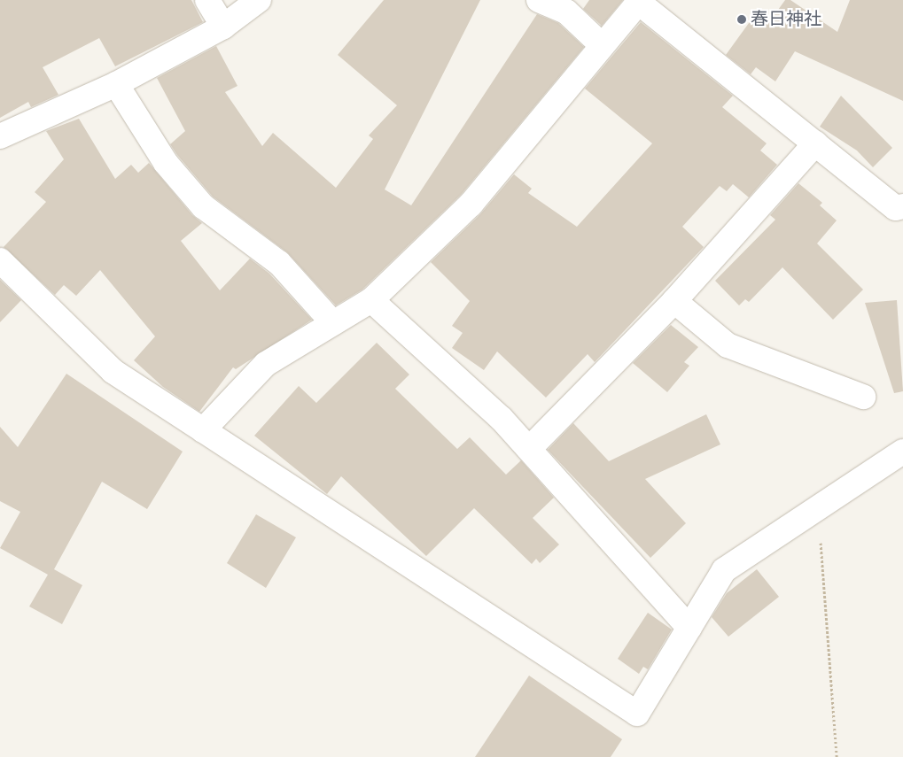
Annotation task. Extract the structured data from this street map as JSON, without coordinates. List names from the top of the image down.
{
  "places": ["春日神社"]
}
